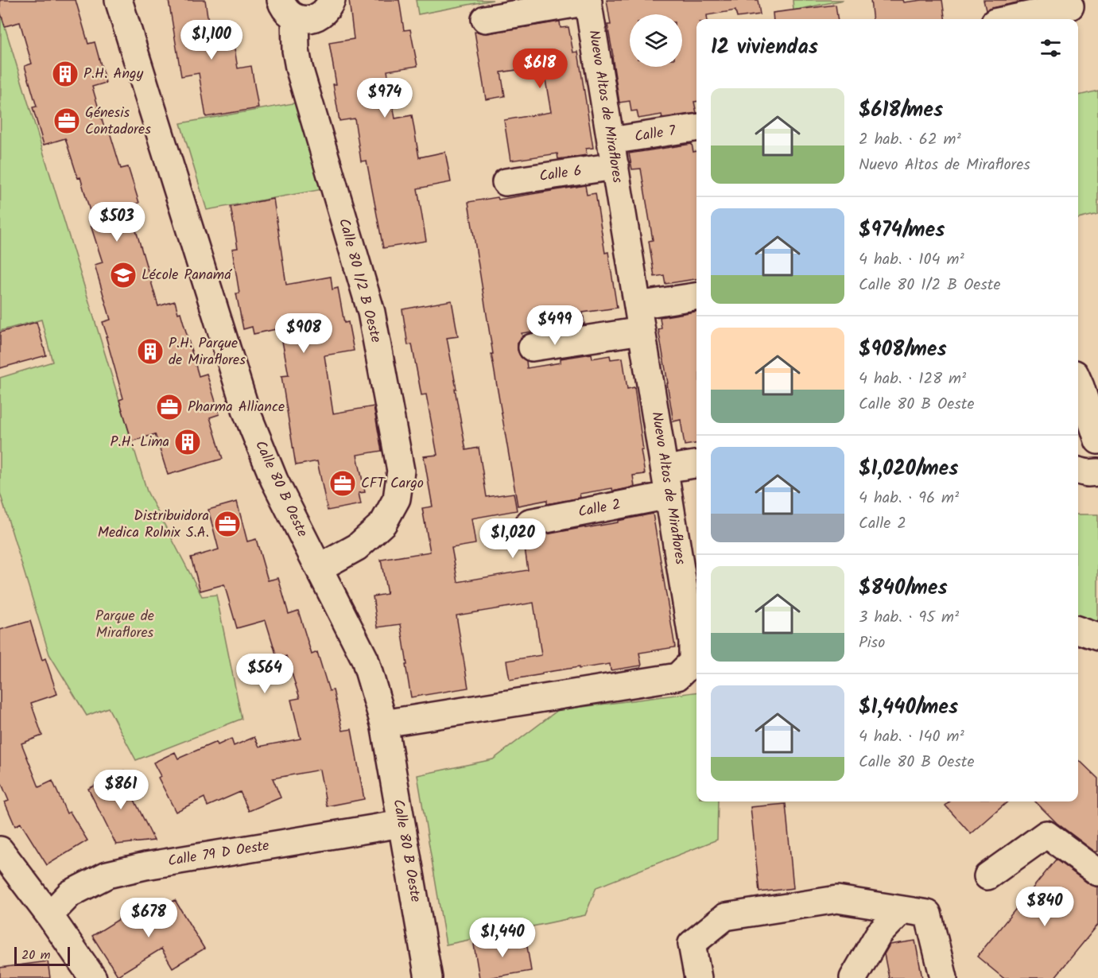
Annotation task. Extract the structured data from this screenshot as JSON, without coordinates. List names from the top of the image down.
{
  "streets": {
    "street": [
      "Nuevo Altos de Miraflores",
      "Calle 7",
      "Calle 6",
      "Calle 80 1/2 B Oeste",
      "Calle 80 B Oeste",
      "Calle 2",
      "Calle 79 D Oeste"
    ]
  },
  "crossings": [
    ["Nuevo Altos de Miraflores", "Calle 7"],
    ["Nuevo Altos de Miraflores", "Calle 6"],
    ["Nuevo Altos de Miraflores", "Calle 80 B Oeste"],
    ["Nuevo Altos de Miraflores", "Calle 2"],
    ["Calle 80 1/2 B Oeste", "Calle 80 B Oeste"],
    ["Calle 80 B Oeste", "Calle 79 D Oeste"]
  ],
  "parks": ["Parque de Miraflores"],
  "places": {
    "building": ["P.H. Angy", "P.H. Parque de Miraflores", "P.H. Lima"],
    "office": [
      "Génesis Contadores",
      "Pharma Alliance",
      "CFT Cargo",
      "Distribuidora Medica Rolnix S.A."
    ],
    "school or university": ["Lécole Panamá"]
  },
  "scale_bar": "20 m",
  "page": {
    "heading": "12 viviendas",
    "price": [
      "$1,100",
      "$618",
      "$974",
      "$503",
      "$499",
      "$908",
      "$1,020",
      "$564",
      "$861",
      "$840",
      "$678",
      "$1,440"
    ],
    "list": [
      {
        "name": "$618/mes",
        "note": "2 hab. · 62 m² · Nuevo Altos de Miraflores"
      },
      {
        "name": "$974/mes",
        "note": "4 hab. · 104 m² · Calle 80 1/2 B Oeste"
      },
      {
        "name": "$908/mes",
        "note": "4 hab. · 128 m² · Calle 80 B Oeste"
      },
      {
        "name": "$1,020/mes",
        "note": "4 hab. · 96 m² · Calle 2"
      },
      {
        "name": "$840/mes",
        "note": "3 hab. · 95 m² · Piso"
      },
      {
        "name": "$1,440/mes",
        "note": "4 hab. · 140 m² · Calle 80 B Oeste"
      }
    ],
    "scale": "20 m"
  }
}
